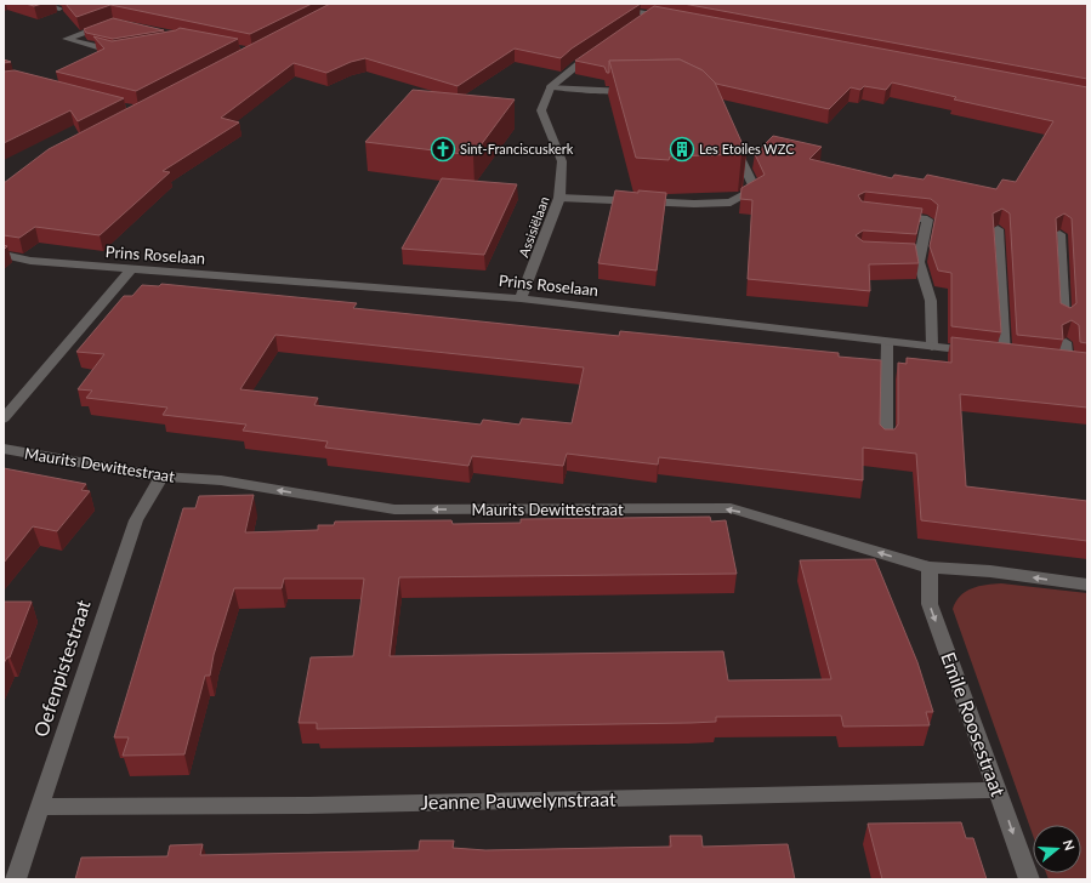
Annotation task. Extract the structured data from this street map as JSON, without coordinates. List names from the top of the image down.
{
  "streets": {
    "street": [
      "Assisiëlaan",
      "Prins Roselaan",
      "Maurits Dewittestraat",
      "Oefenpistestraat",
      "Emile Roosestraat",
      "Jeanne Pauwelynstraat"
    ]
  },
  "crossings": [
    ["Assisiëlaan", "Prins Roselaan"],
    ["Maurits Dewittestraat", "Oefenpistestraat"],
    ["Maurits Dewittestraat", "Emile Roosestraat"],
    ["Oefenpistestraat", "Jeanne Pauwelynstraat"],
    ["Emile Roosestraat", "Jeanne Pauwelynstraat"]
  ],
  "one_way": ["Maurits Dewittestraat", "Emile Roosestraat"],
  "places": {
    "church": ["Sint-Franciscuskerk"],
    "building": ["Les Etoiles WZC"]
  },
  "north": "right"
}
